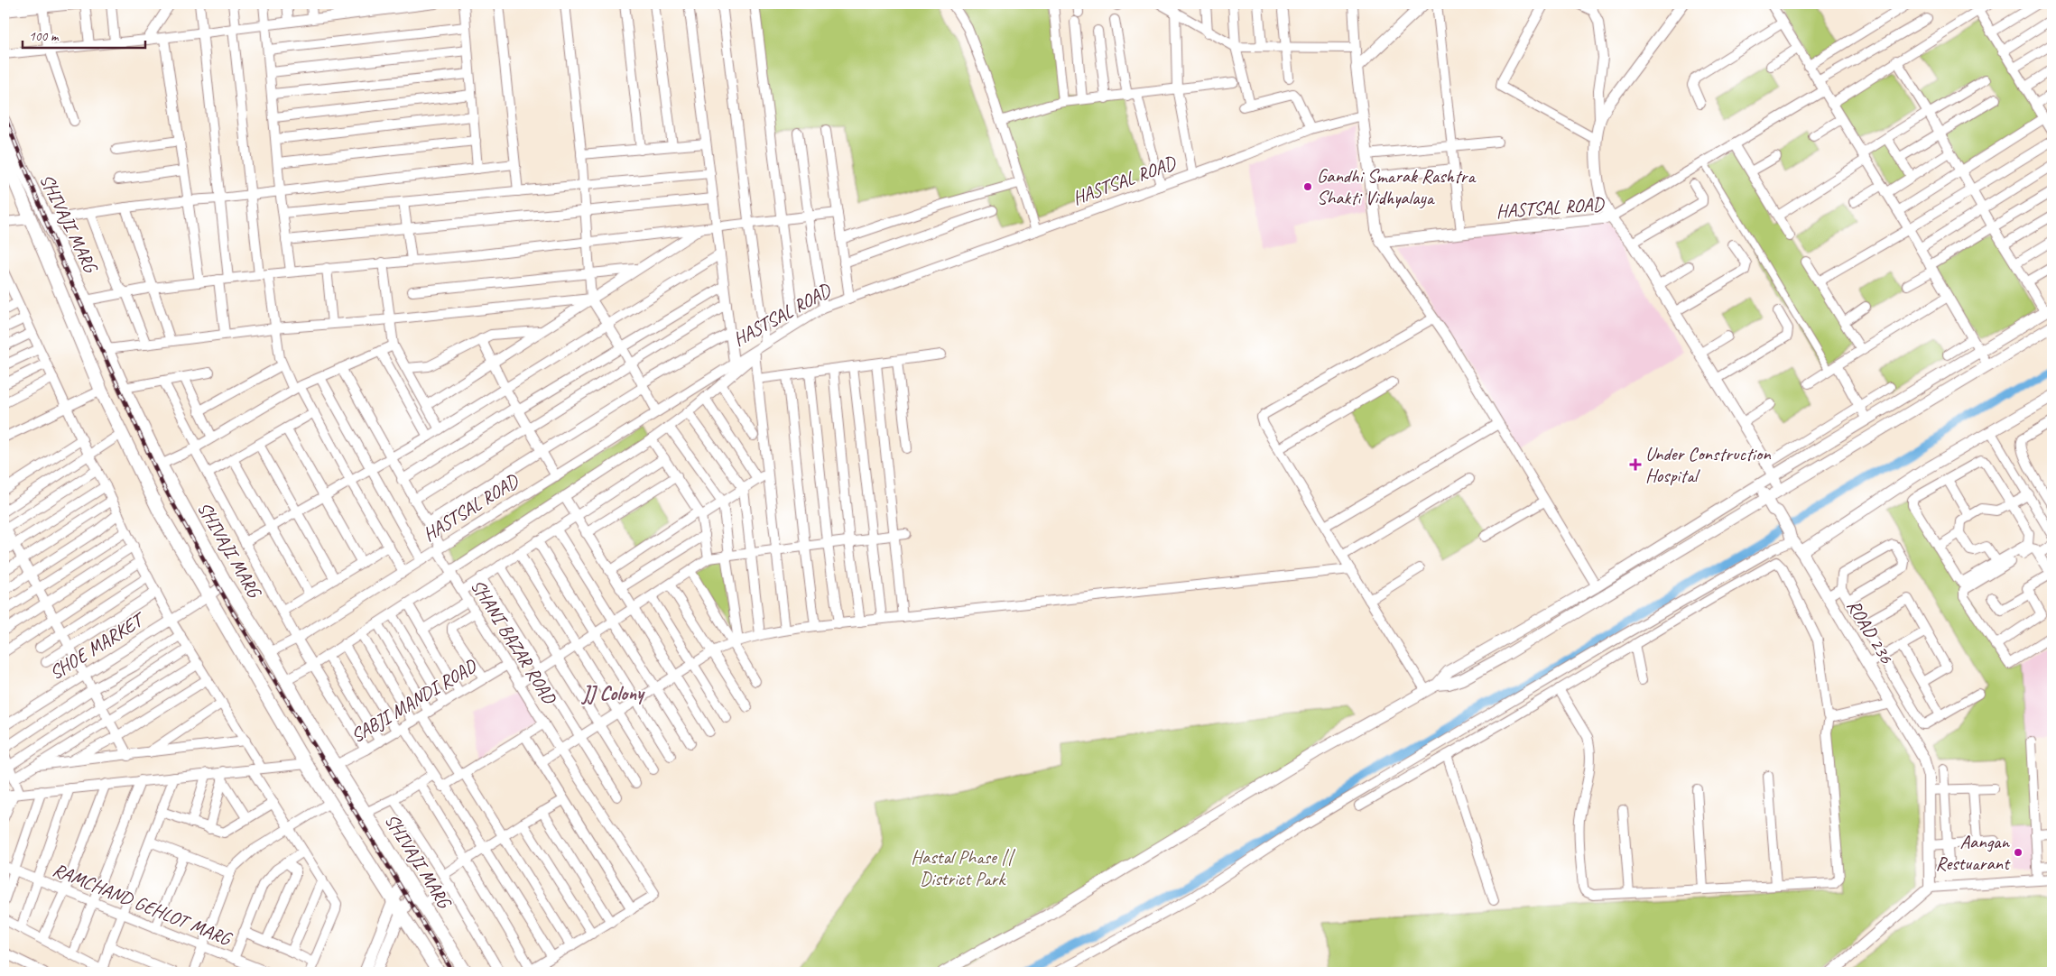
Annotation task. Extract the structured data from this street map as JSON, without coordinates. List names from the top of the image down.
{
  "streets": {
    "main road": ["SHIVAJI MARG"],
    "street": [
      "HASTSAL ROAD",
      "ROAD 236",
      "SHANI BAZAR ROAD",
      "SHOE MARKET",
      "SABJI MANDI ROAD",
      "RAMCHAND GEHLOT MARG"
    ]
  },
  "crossings": [
    ["HASTSAL ROAD", "SHIVAJI MARG"],
    ["HASTSAL ROAD", "SHANI BAZAR ROAD"],
    ["SHIVAJI MARG", "SHOE MARKET"],
    ["SHIVAJI MARG", "SABJI MANDI ROAD"],
    ["SHANI BAZAR ROAD", "SABJI MANDI ROAD"]
  ],
  "districts": ["JJ Colony"],
  "parks": ["Hastal Phase || District Park"],
  "places": {
    "other": ["Gandhi Smarak Rashtra Shakti Vidhyalaya", "Aangan Restuarant"],
    "health": ["Under Construction Hospital"]
  },
  "scale_bar": "100 m"
}
